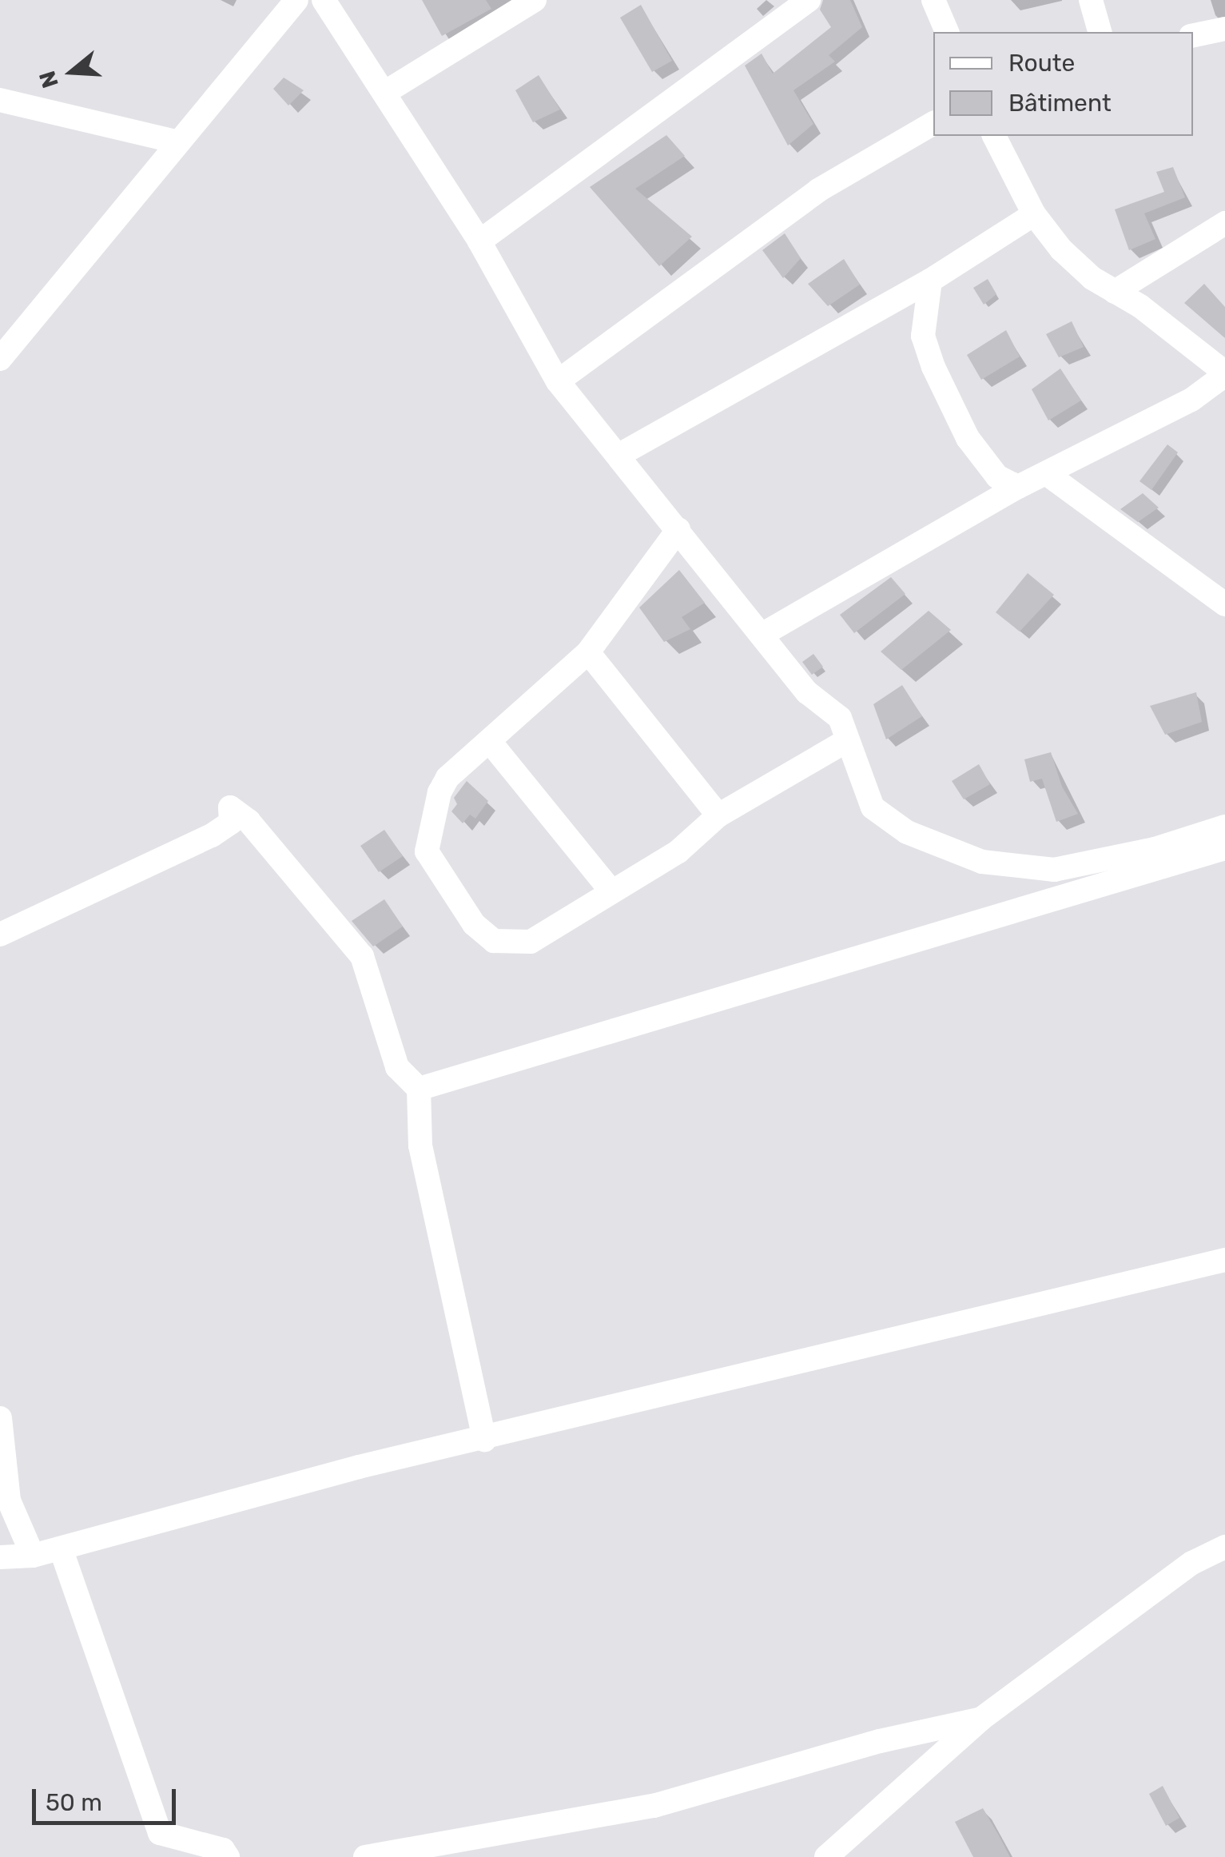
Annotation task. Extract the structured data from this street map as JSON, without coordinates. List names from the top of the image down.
{
  "legend": ["Route", "Bâtiment"],
  "scale_bar": "50 m",
  "north": "left"
}
